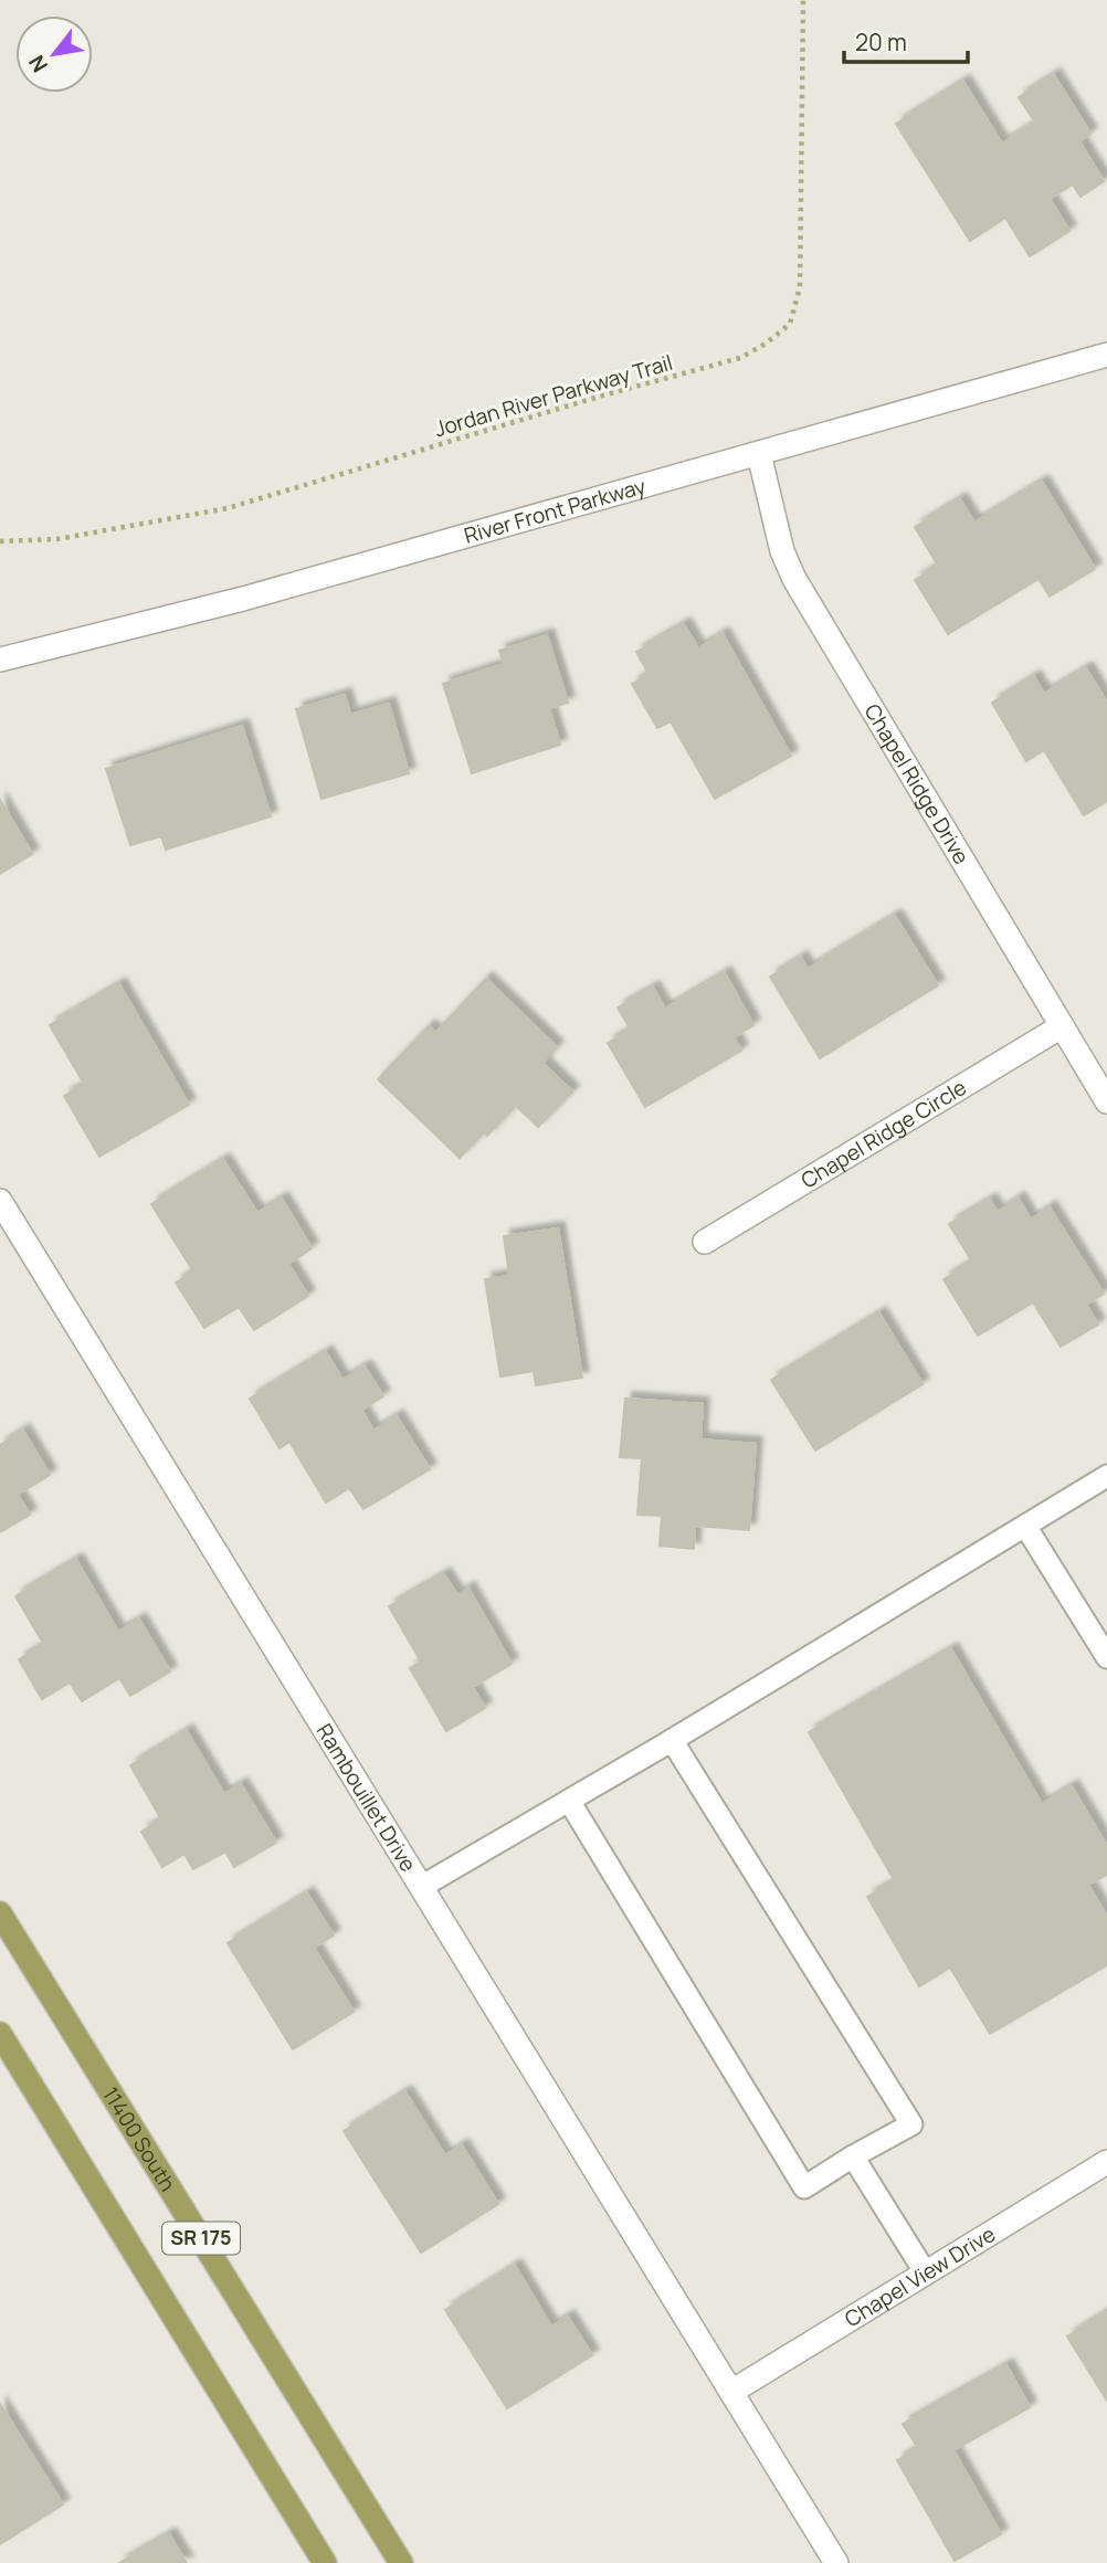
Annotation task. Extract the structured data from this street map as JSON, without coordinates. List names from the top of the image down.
{
  "streets": {
    "main road": ["11400 South", "SR 175"],
    "street": [
      "River Front Parkway",
      "Chapel Ridge Drive",
      "Chapel Ridge Circle",
      "Rambouillet Drive",
      "Chapel View Drive"
    ],
    "path": ["Jordan River Parkway Trail"]
  },
  "crossings": [
    ["River Front Parkway", "Chapel Ridge Drive"],
    ["Chapel Ridge Drive", "Chapel Ridge Circle"],
    ["Rambouillet Drive", "Chapel View Drive"]
  ],
  "scale_bar": "20 m",
  "north": "bottom left"
}
